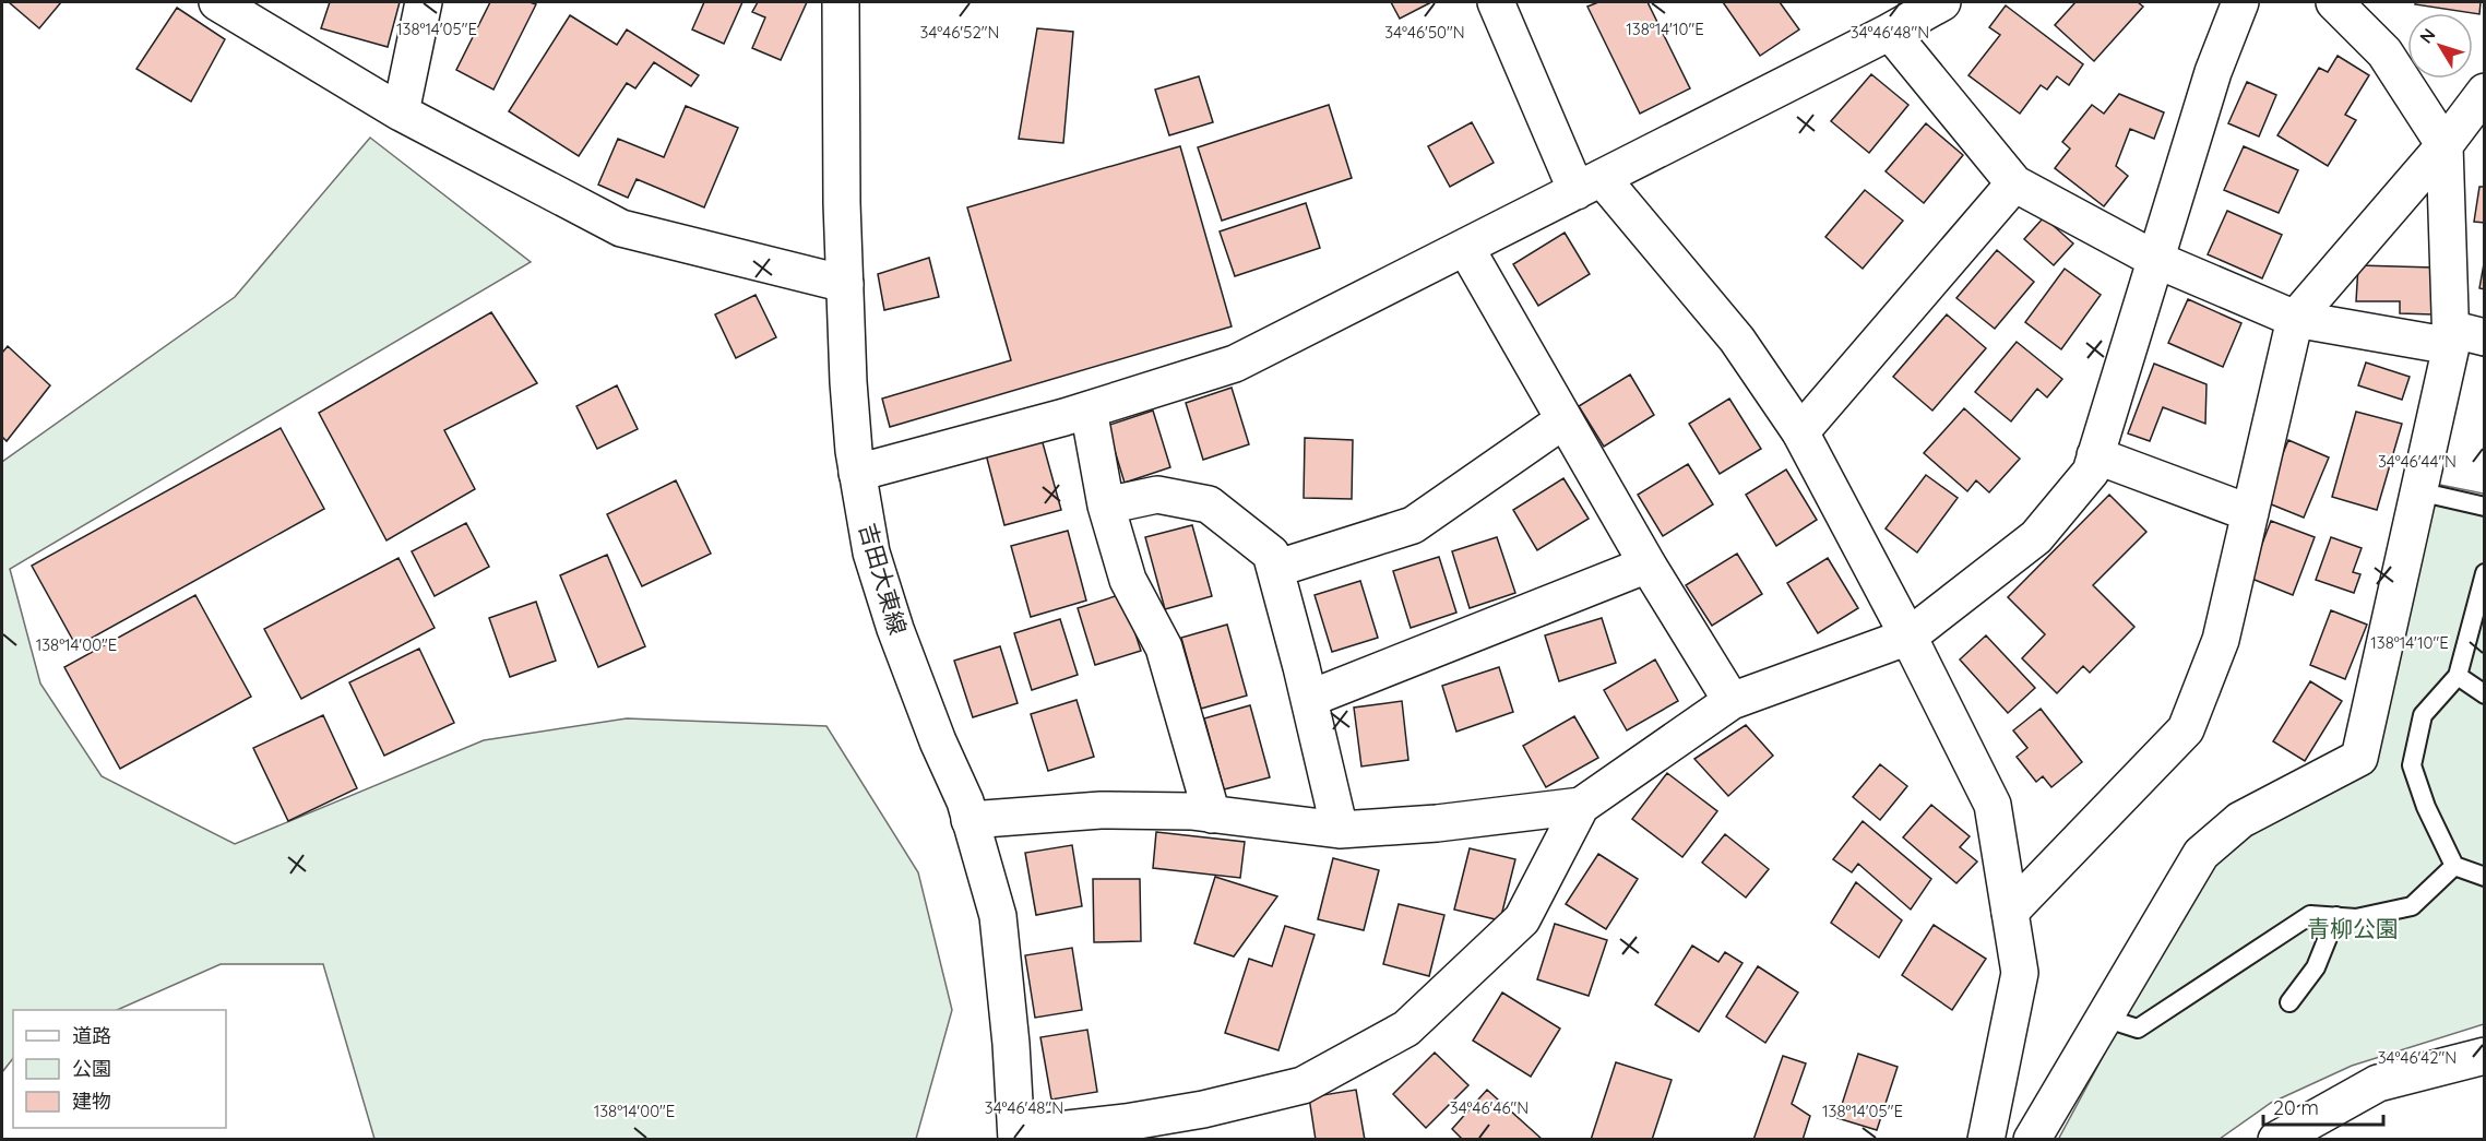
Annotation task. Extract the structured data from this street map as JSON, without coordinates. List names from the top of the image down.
{
  "streets": {
    "street": ["吉田大東線"]
  },
  "parks": ["青柳公園"],
  "legend": ["道路", "公園", "建物"],
  "scale_bar": "20 m",
  "north": "top left",
  "coordinates": [
    "138°14'05\"E",
    "138°14'10\"E",
    "34°46'52\"N",
    "34°46'50\"N",
    "34°46'48\"N",
    "34°46'44\"N",
    "138°14'00\"E",
    "34°46'42\"N",
    "34°46'46\"N"
  ]
}
